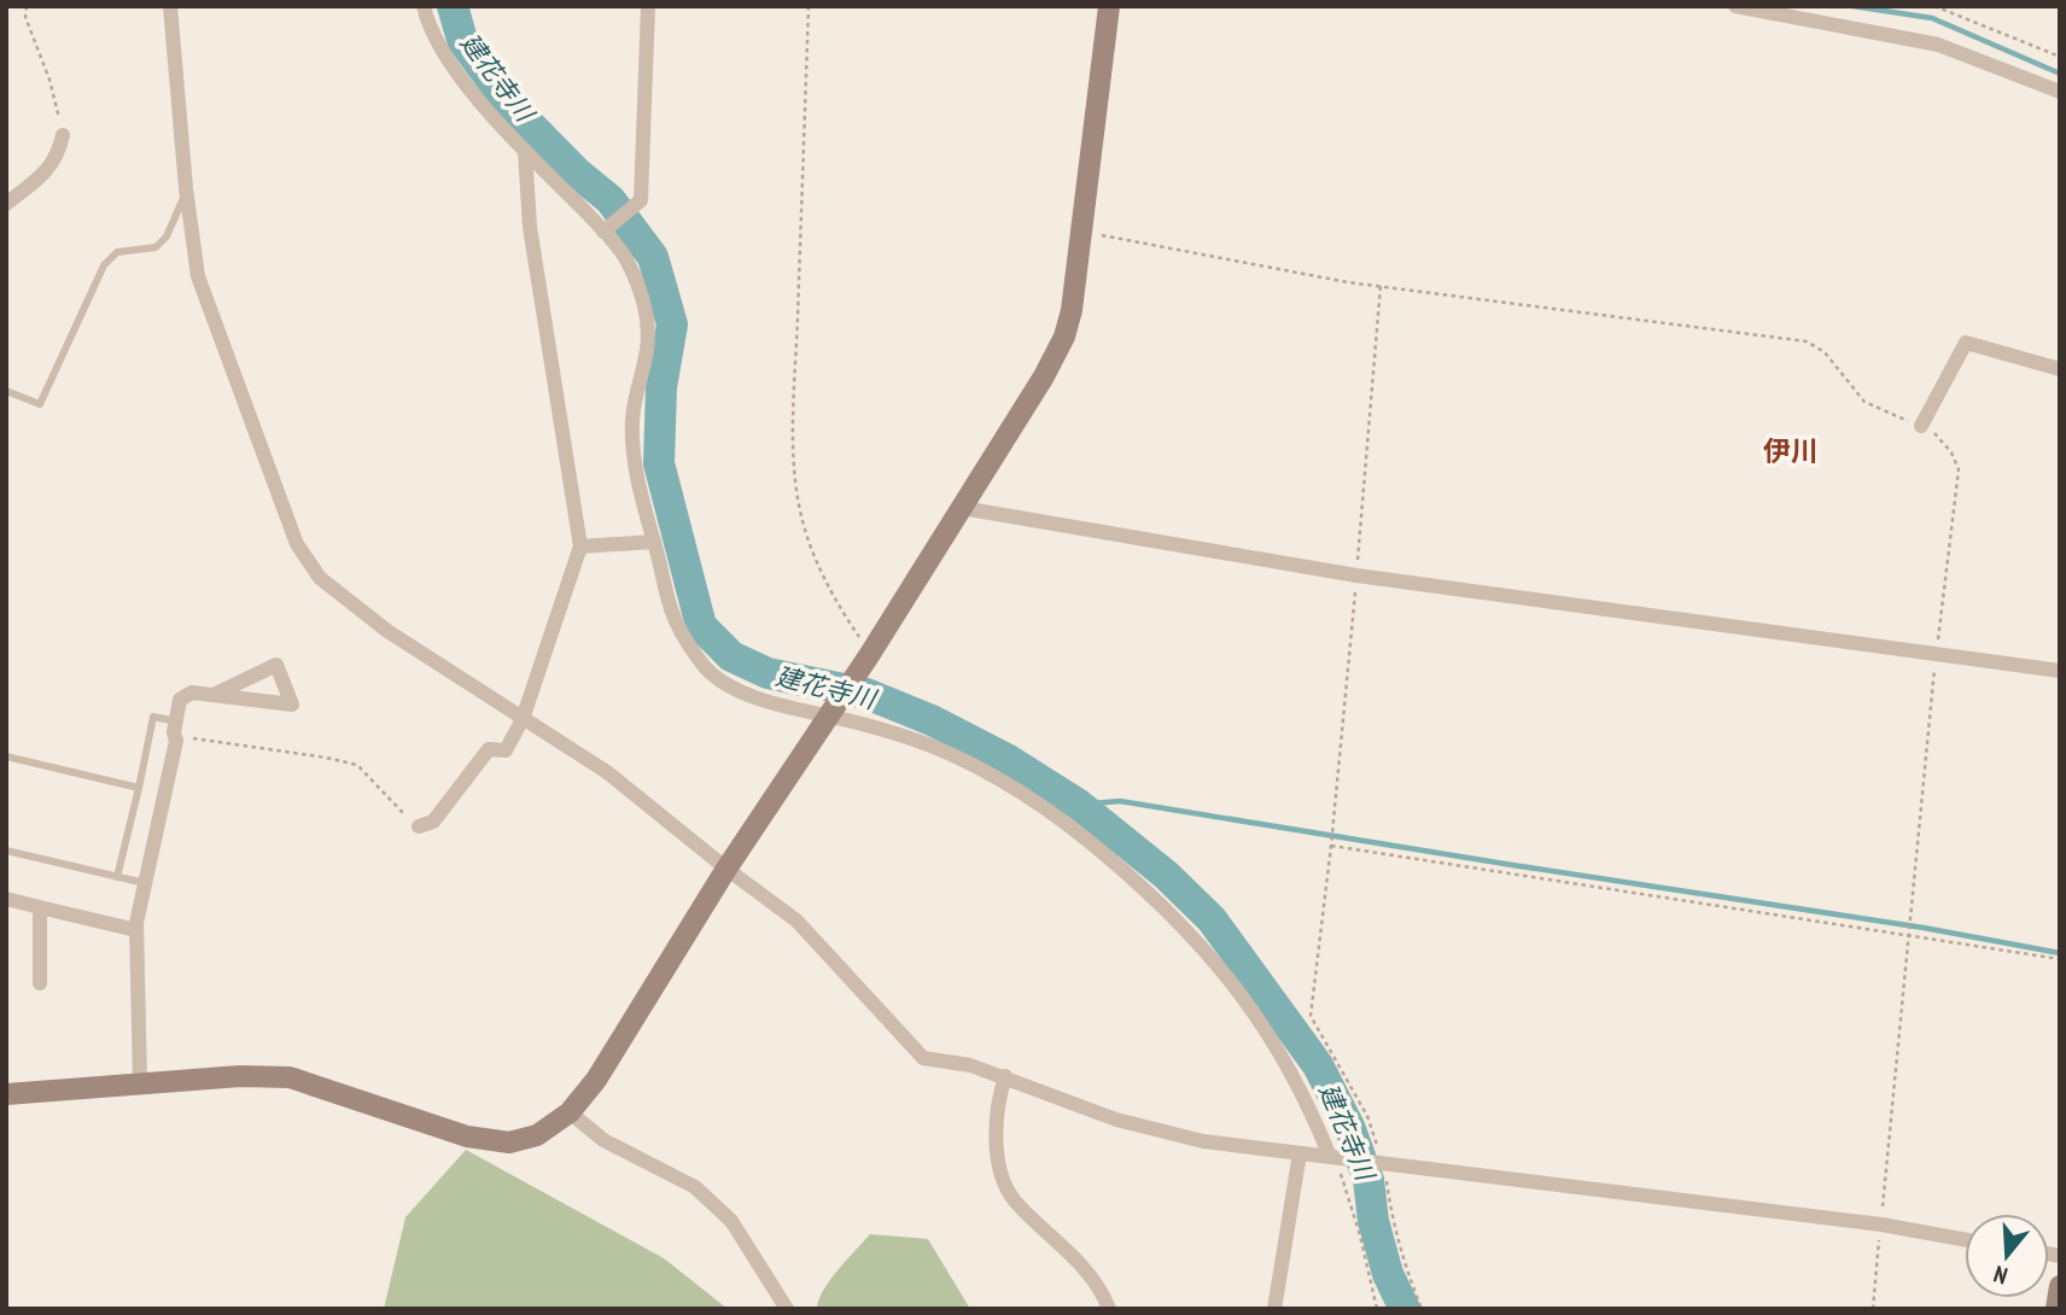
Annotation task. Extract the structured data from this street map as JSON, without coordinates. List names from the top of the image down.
{
  "districts": ["伊川"],
  "water": ["建花寺川"],
  "north": "bottom"
}
